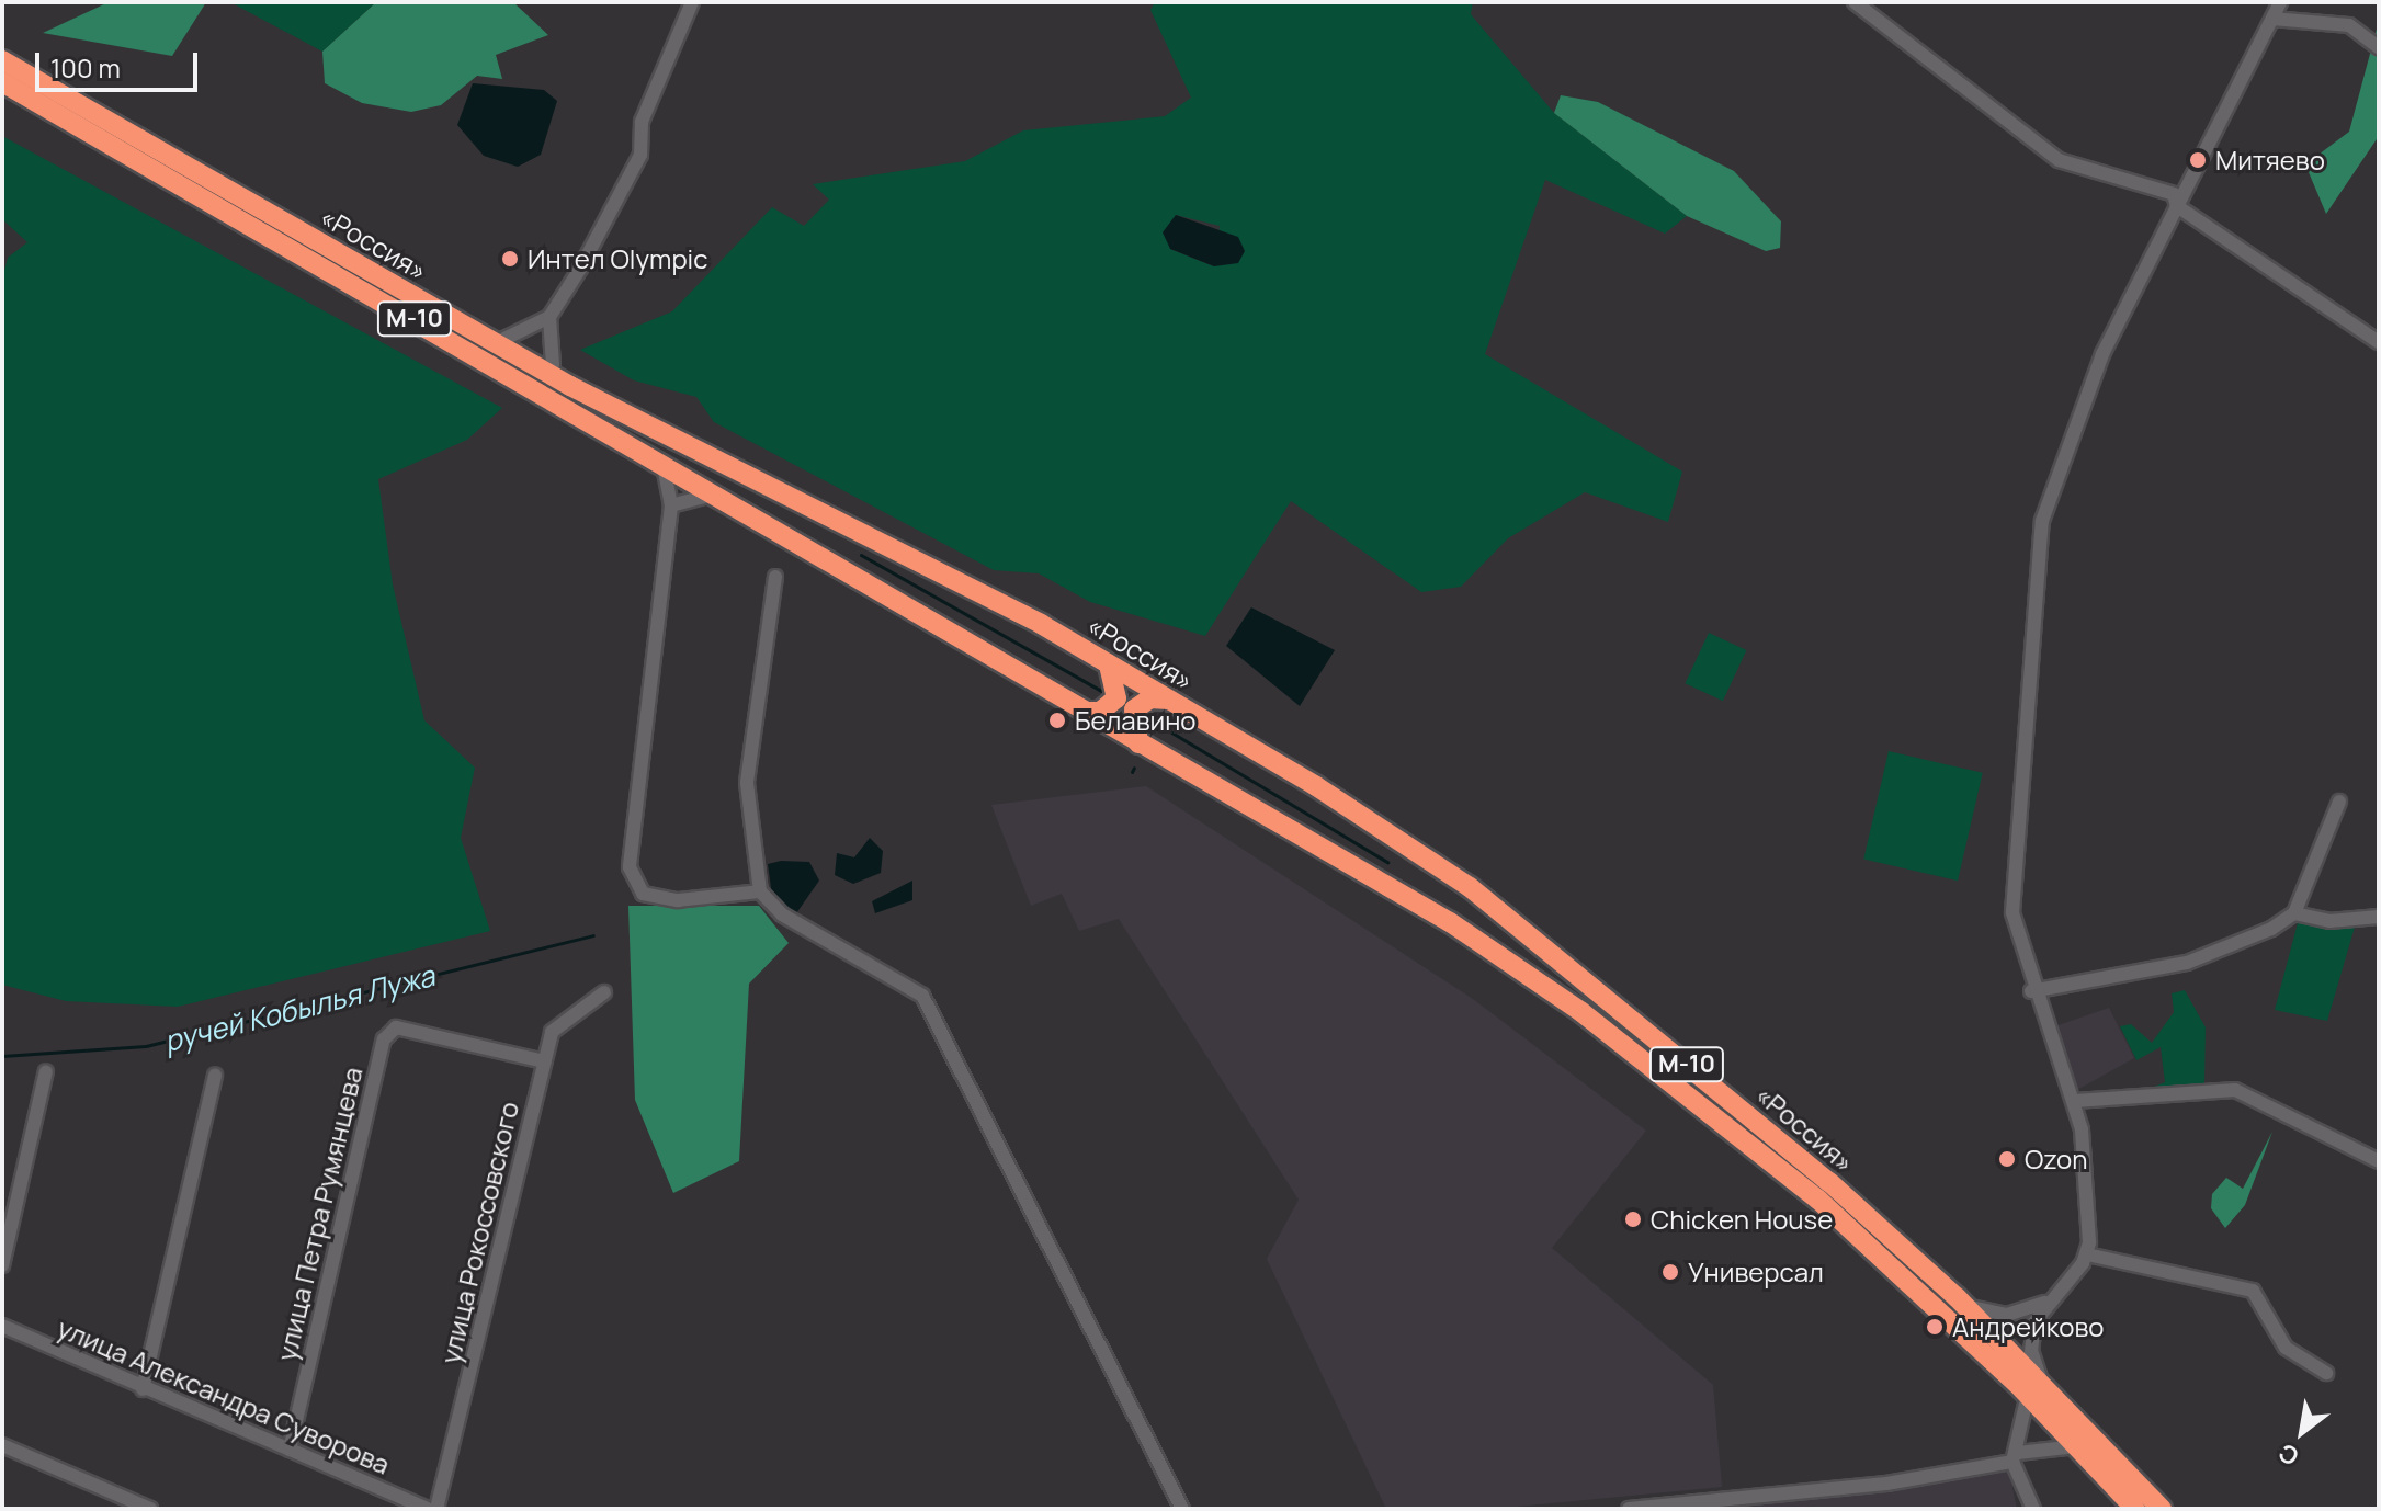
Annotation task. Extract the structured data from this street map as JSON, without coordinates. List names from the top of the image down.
{
  "streets": {
    "highway": ["«Россия»", "М-10"],
    "street": ["улица Петра Румянцева", "улица Рокоссовского", "улица Александра Суворова"]
  },
  "crossings": [
    ["улица Петра Румянцева", "улица Рокоссовского"],
    ["улица Петра Румянцева", "улица Александра Суворова"]
  ],
  "water": ["ручей Кобылья Лужа"],
  "places": [
    "Митяево",
    "Интел Olympic",
    "Белавино",
    "Ozon",
    "Chicken House",
    "Универсал",
    "Андрейково"
  ],
  "scale_bar": "100 m",
  "north": "bottom left"
}
